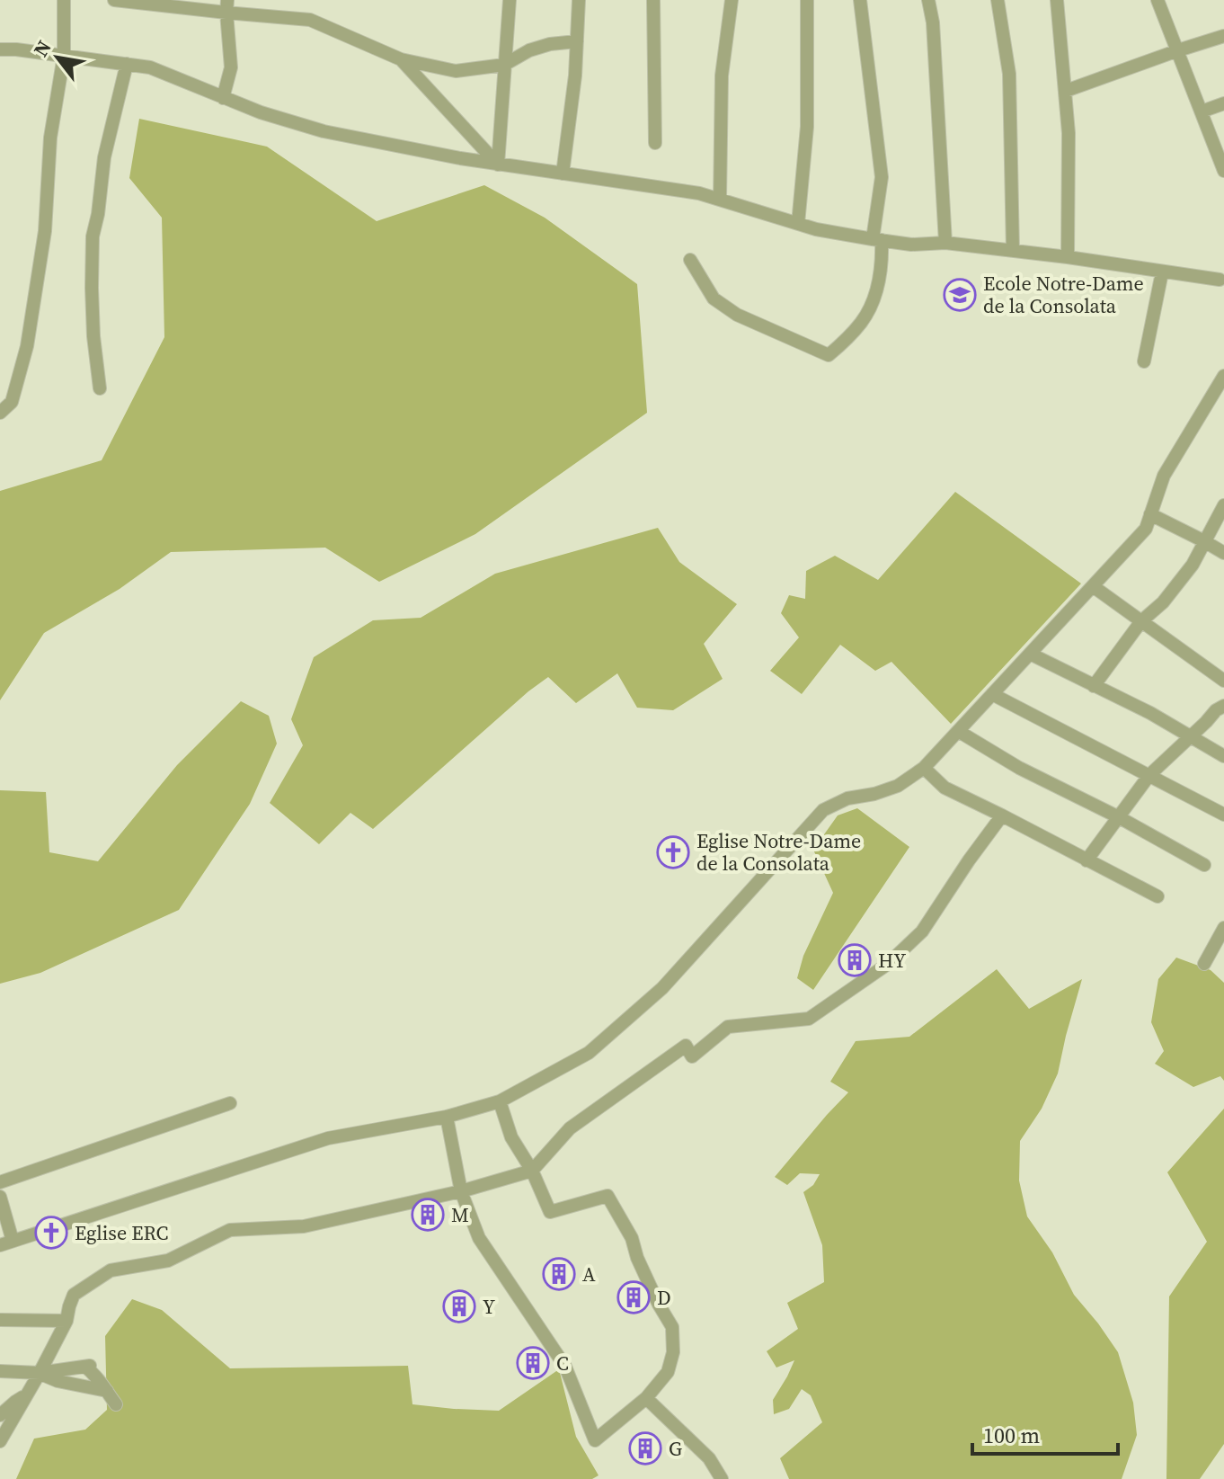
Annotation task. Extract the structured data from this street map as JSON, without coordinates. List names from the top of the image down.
{
  "places": {
    "school or university": ["Ecole Notre-Dame de la Consolata"],
    "church": ["Eglise Notre-Dame de la Consolata", "Eglise ERC"],
    "building": [
      "HY",
      "M",
      "A",
      "D",
      "Y",
      "C",
      "G"
    ]
  },
  "scale_bar": "100 m",
  "north": "top left"
}
